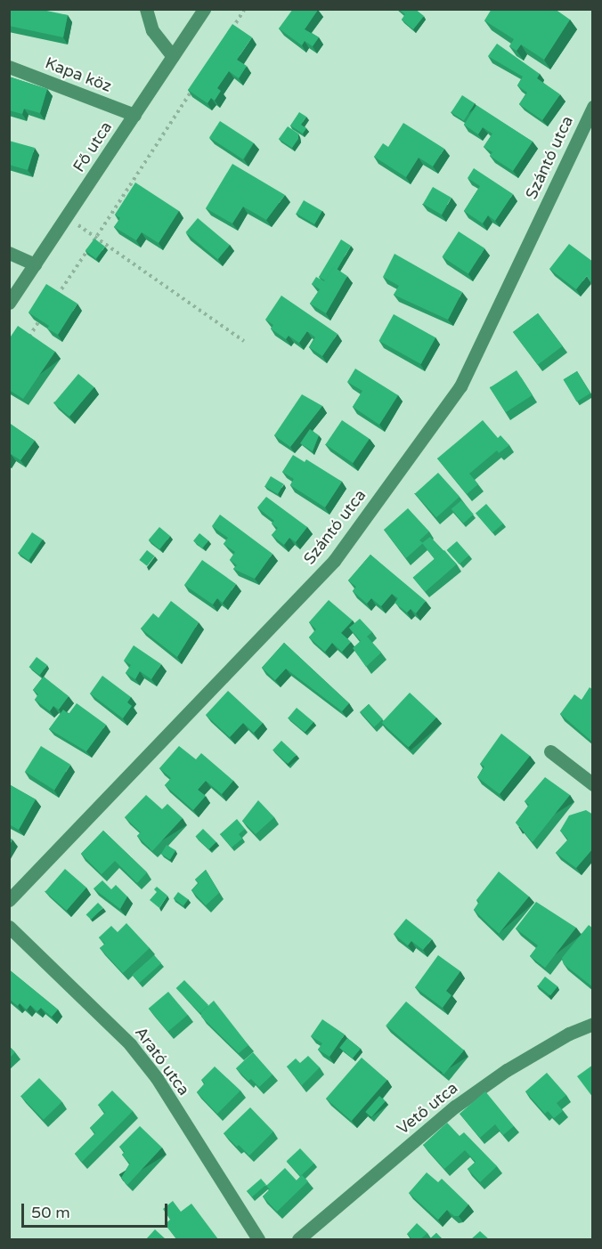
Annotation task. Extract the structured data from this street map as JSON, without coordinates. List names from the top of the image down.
{
  "streets": {
    "street": [
      "Kapa köz",
      "Fő utca",
      "Szántó utca",
      "Arató utca",
      "Vető utca"
    ]
  },
  "crossings": [
    ["Kapa köz", "Fő utca"]
  ],
  "scale_bar": "50 m"
}
